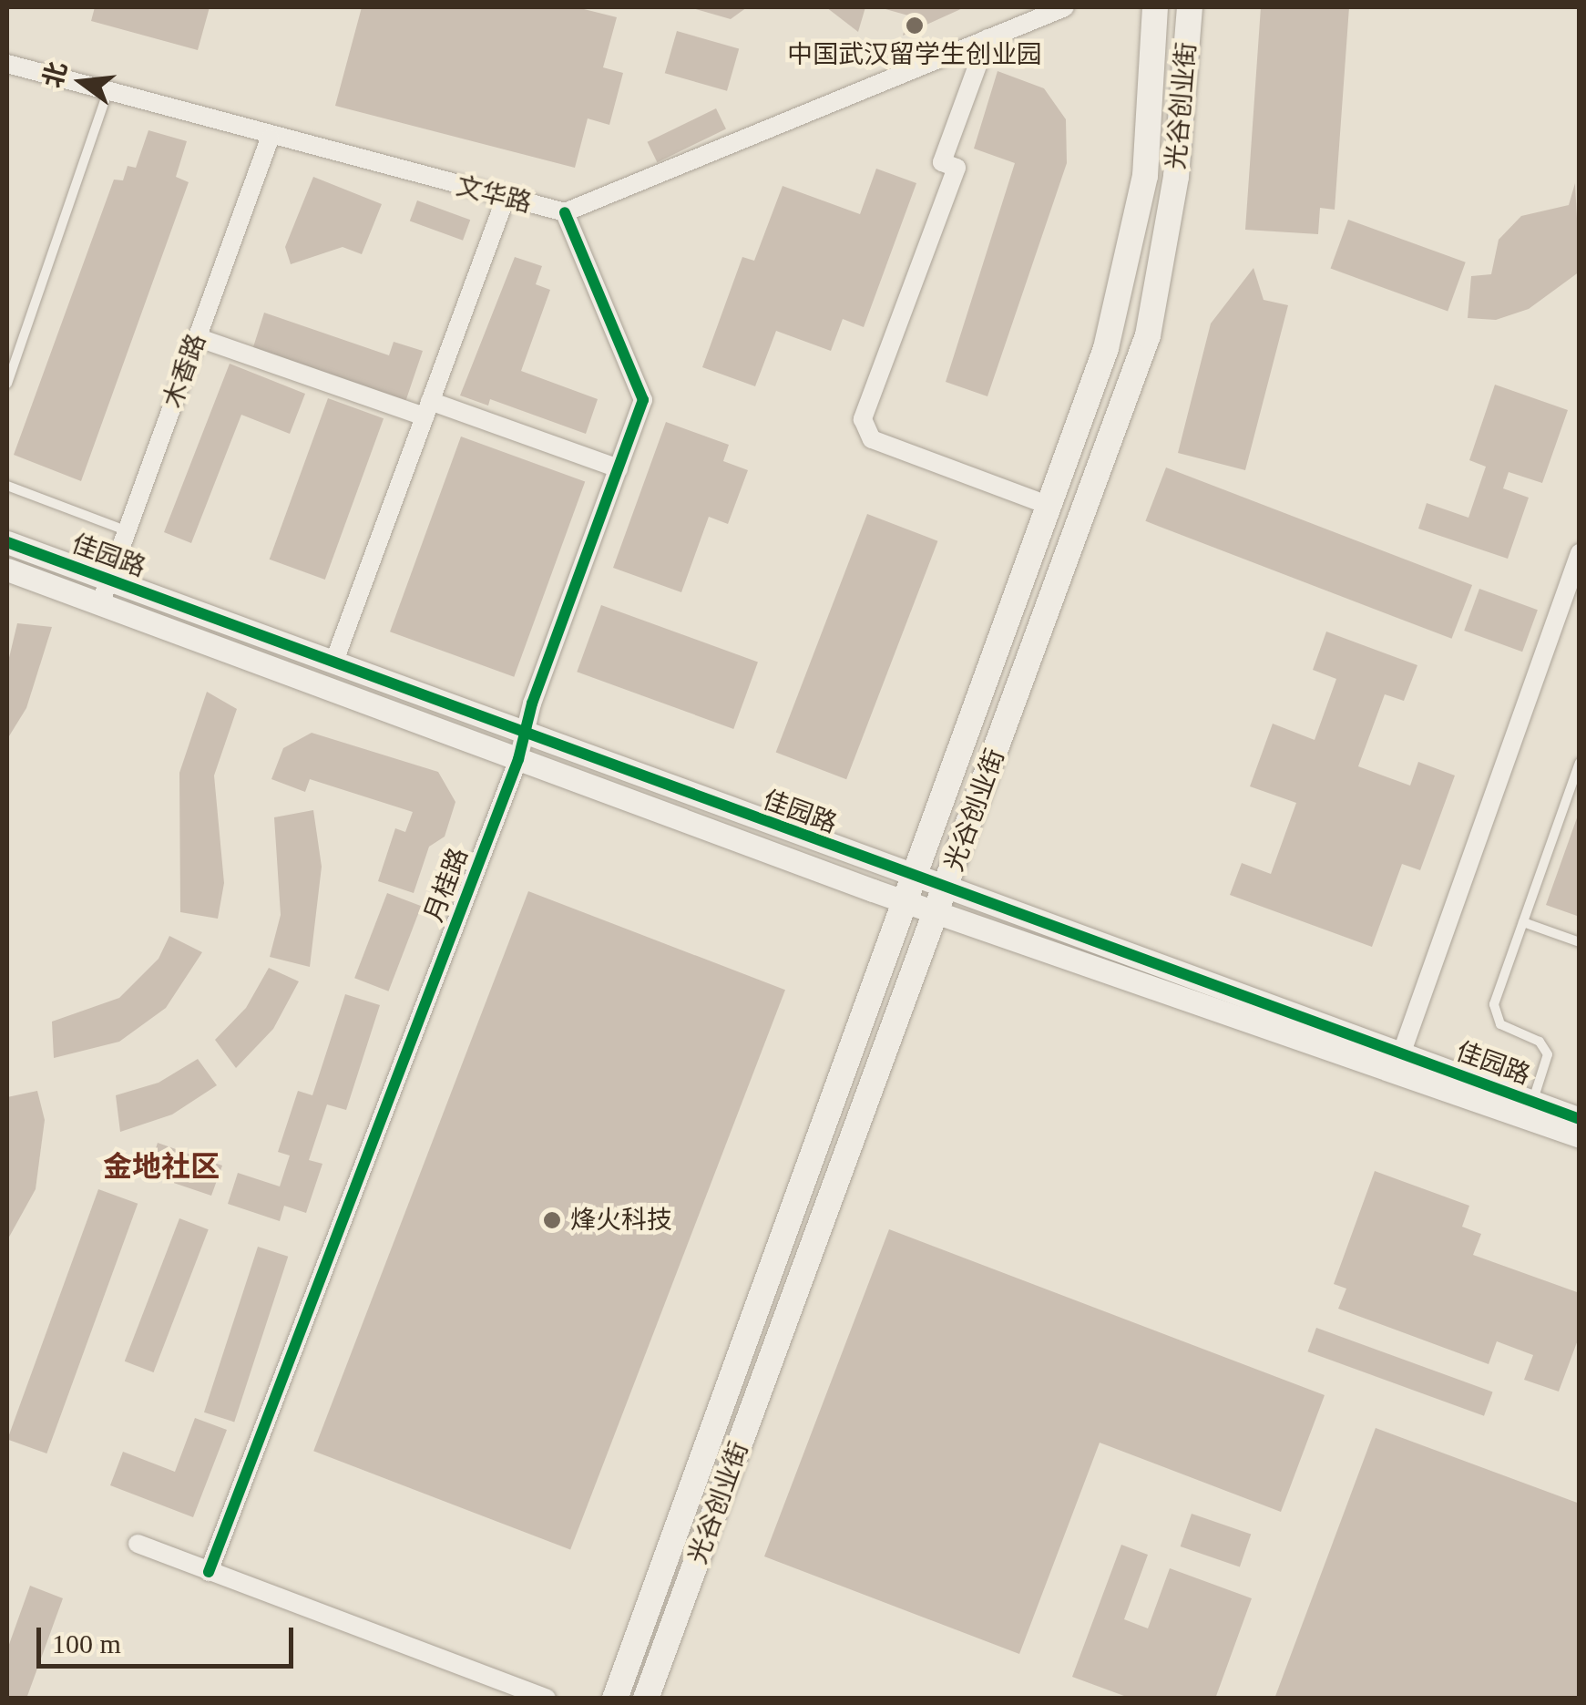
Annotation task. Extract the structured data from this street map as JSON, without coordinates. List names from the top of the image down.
{
  "streets": {
    "main road": ["光谷创业街"],
    "street": [
      "文华路",
      "木香路",
      "佳园路",
      "月桂路"
    ]
  },
  "crossings": [
    ["光谷创业街", "佳园路"],
    ["文华路", "木香路"],
    ["文华路", "月桂路"],
    ["木香路", "佳园路"],
    ["佳园路", "月桂路"]
  ],
  "districts": ["金地社区"],
  "places": ["中国武汉留学生创业园", "烽火科技"],
  "scale_bar": "100 m",
  "north": "left"
}
